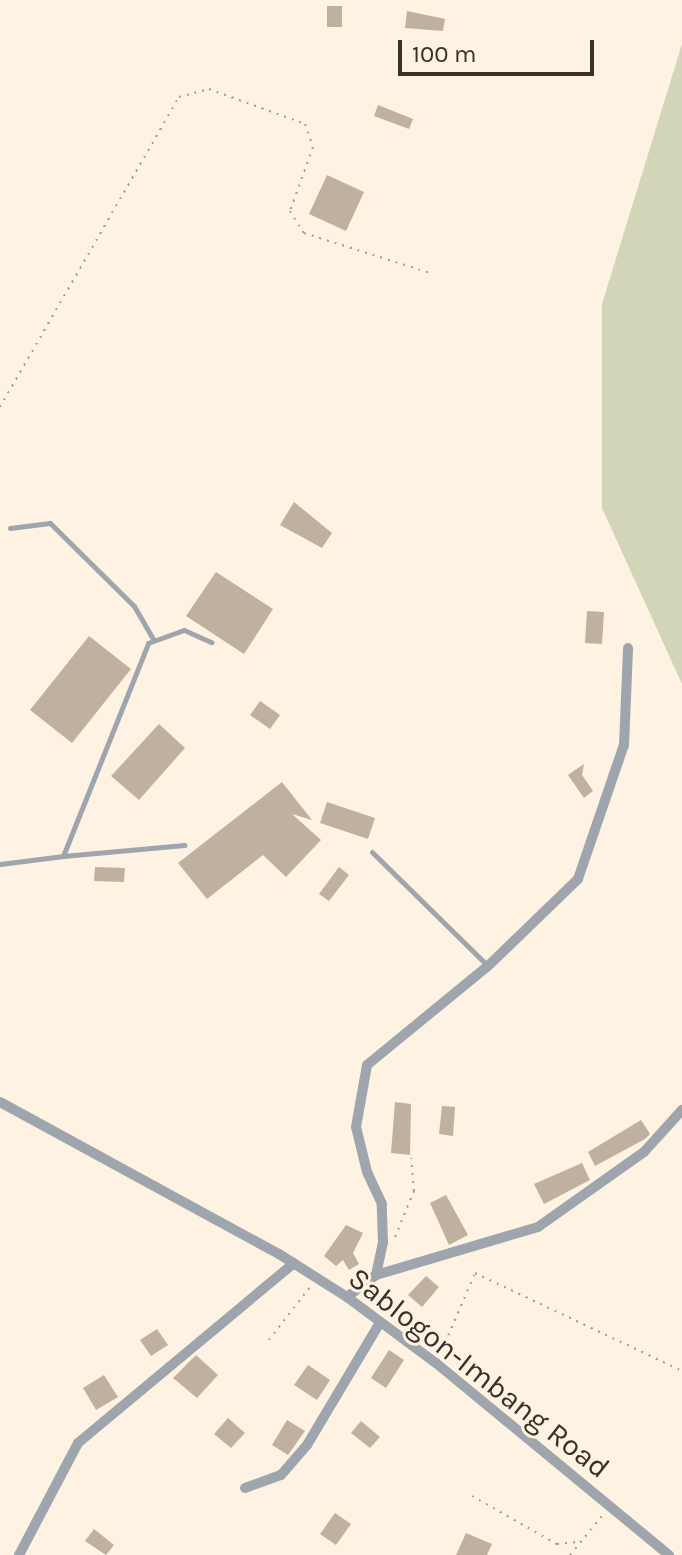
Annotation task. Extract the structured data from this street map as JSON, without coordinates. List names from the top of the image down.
{
  "streets": {
    "street": ["Sablogon-Imbang Road"]
  },
  "scale_bar": "100 m"
}
